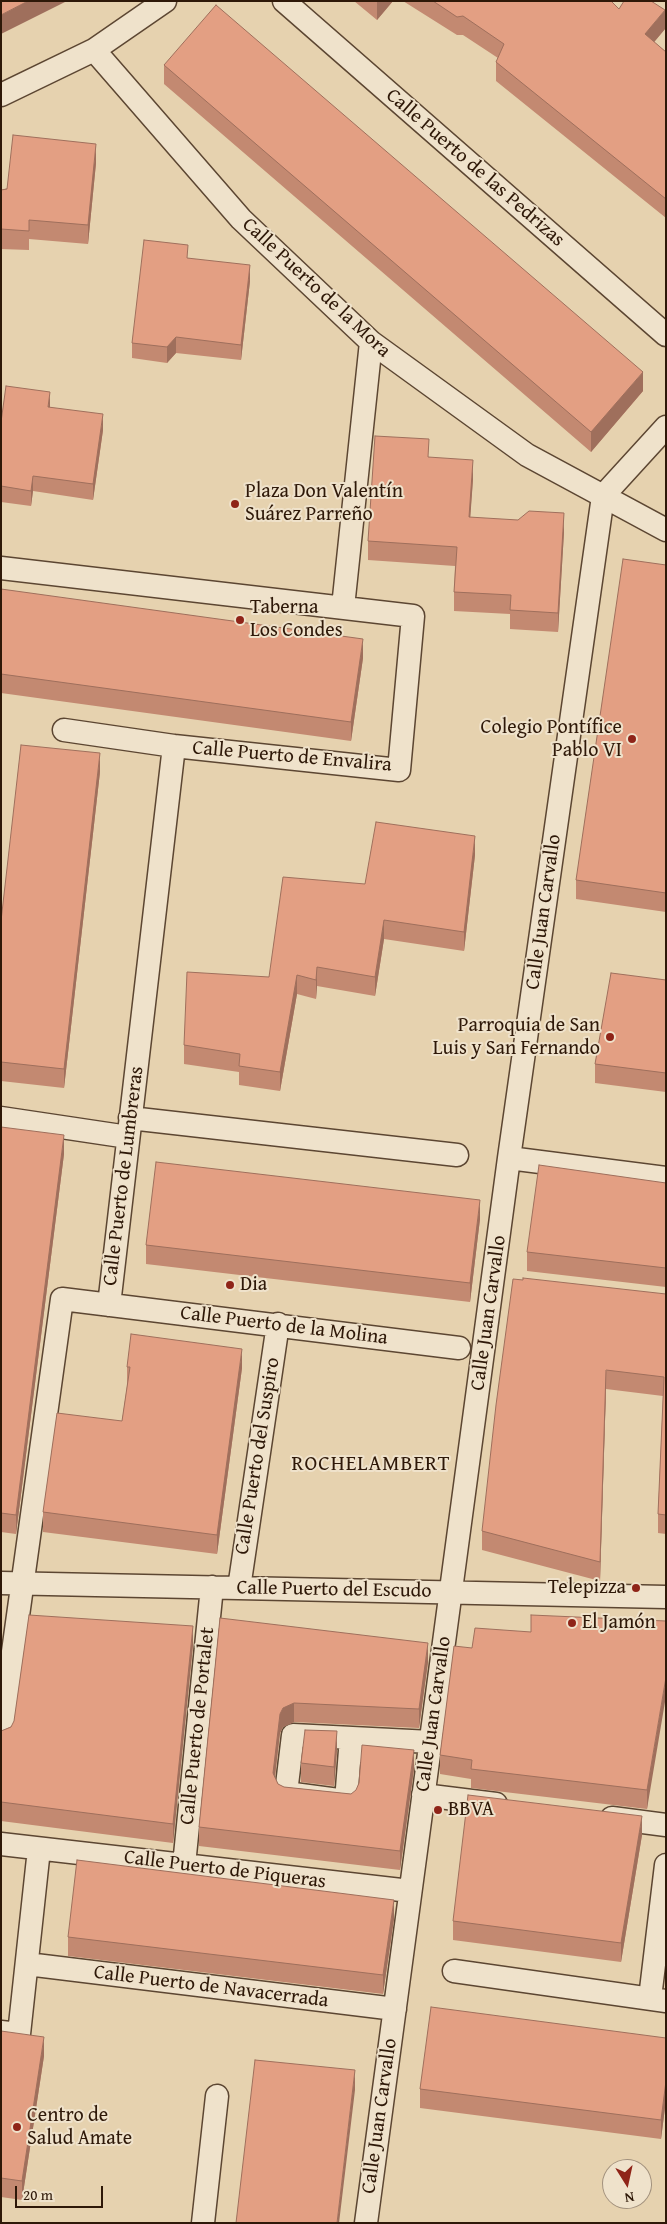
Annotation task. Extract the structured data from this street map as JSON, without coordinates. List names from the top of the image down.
{
  "streets": {
    "street": [
      "Calle Puerto de las Pedrizas",
      "Calle Puerto de la Mora",
      "Calle Puerto de Envalira",
      "Calle Juan Carvallo",
      "Calle Puerto de Lumbreras",
      "Calle Puerto de la Molina",
      "Calle Puerto del Suspiro",
      "Calle Puerto del Escudo",
      "Calle Puerto de Portalet",
      "Calle Puerto de Piqueras",
      "Calle Puerto de Navacerrada"
    ]
  },
  "crossings": [
    ["Calle Puerto de la Mora", "Calle Juan Carvallo"],
    ["Calle Puerto de Envalira", "Calle Puerto de Lumbreras"],
    ["Calle Juan Carvallo", "Calle Puerto del Escudo"],
    ["Calle Juan Carvallo", "Calle Puerto de Piqueras"],
    ["Calle Juan Carvallo", "Calle Puerto de Navacerrada"],
    ["Calle Puerto de Lumbreras", "Calle Puerto de la Molina"],
    ["Calle Puerto de Lumbreras", "Calle Puerto del Escudo"],
    ["Calle Puerto de la Molina", "Calle Puerto del Suspiro"],
    ["Calle Puerto del Suspiro", "Calle Puerto del Escudo"],
    ["Calle Puerto del Escudo", "Calle Puerto de Portalet"],
    ["Calle Puerto de Portalet", "Calle Puerto de Piqueras"]
  ],
  "districts": ["ROCHELAMBERT"],
  "places": [
    "Plaza Don Valentín Suárez Parreño",
    "Taberna Los Condes",
    "Colegio Pontífice Pablo VI",
    "Parroquia de San Luis y San Fernando",
    "Dia",
    "Telepizza",
    "El Jamón",
    "BBVA",
    "Centro de Salud Amate"
  ],
  "scale_bar": "20 m",
  "north": "bottom"
}
